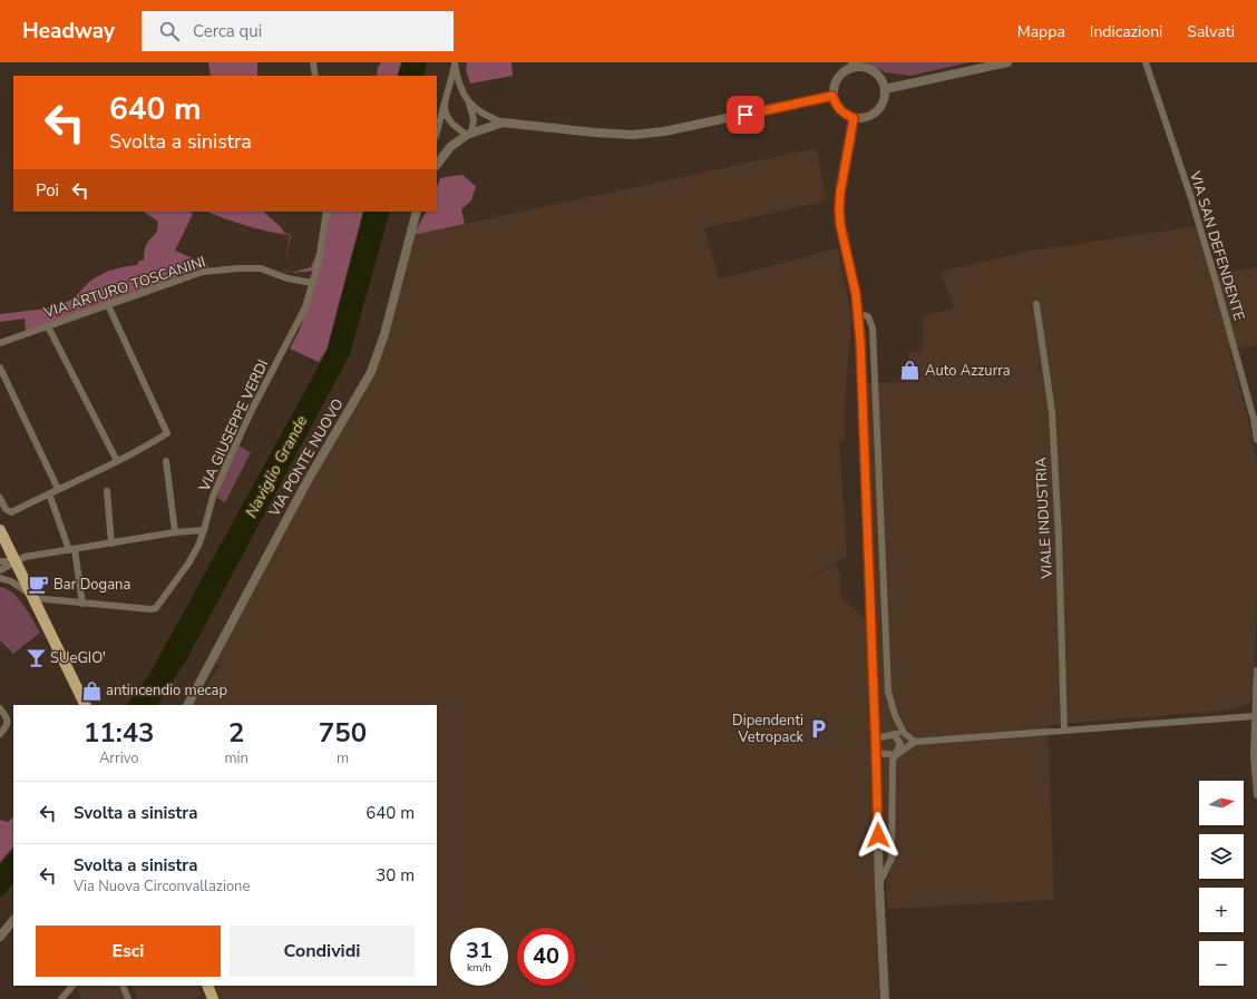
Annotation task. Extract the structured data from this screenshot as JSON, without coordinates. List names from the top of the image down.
{
  "streets": {
    "street": [
      "VIA SAN DEFENDENTE",
      "VIA ARTURO TOSCANINI",
      "VIA GIUSEPPE VERDI",
      "VIA PONTE NUOVO",
      "VIALE INDUSTRIA"
    ]
  },
  "crossings": [
    ["VIA ARTURO TOSCANINI", "VIA GIUSEPPE VERDI"]
  ],
  "water": ["Naviglio Grande"],
  "places": {
    "shop": ["Auto Azzurra", "antincendio mecap"],
    "cafe": ["Bar Dogana"],
    "bar": ["SUeGIO'"],
    "parking": ["Dipendenti Vetropack"]
  },
  "north": "right",
  "page": {
    "header": "Headway",
    "search": "Cerca qui",
    "nav": ["Mappa", "Indicazioni", "Salvati"],
    "turn": ["640 m", "Svolta a sinistra"],
    "then": "Poi",
    "eta": [
      "11:43",
      "Arrivo",
      "2",
      "min",
      "750",
      "m"
    ],
    "map_buttons": ["+", "−"],
    "list": [
      {
        "name": "Svolta a sinistra",
        "value": "640 m"
      },
      {
        "name": "Svolta a sinistra",
        "note": "Via Nuova Circonvallazione",
        "value": "30 m"
      }
    ],
    "buttons": ["Esci", "Condividi"],
    "speed": "31 km/h",
    "limit": "40"
  }
}
